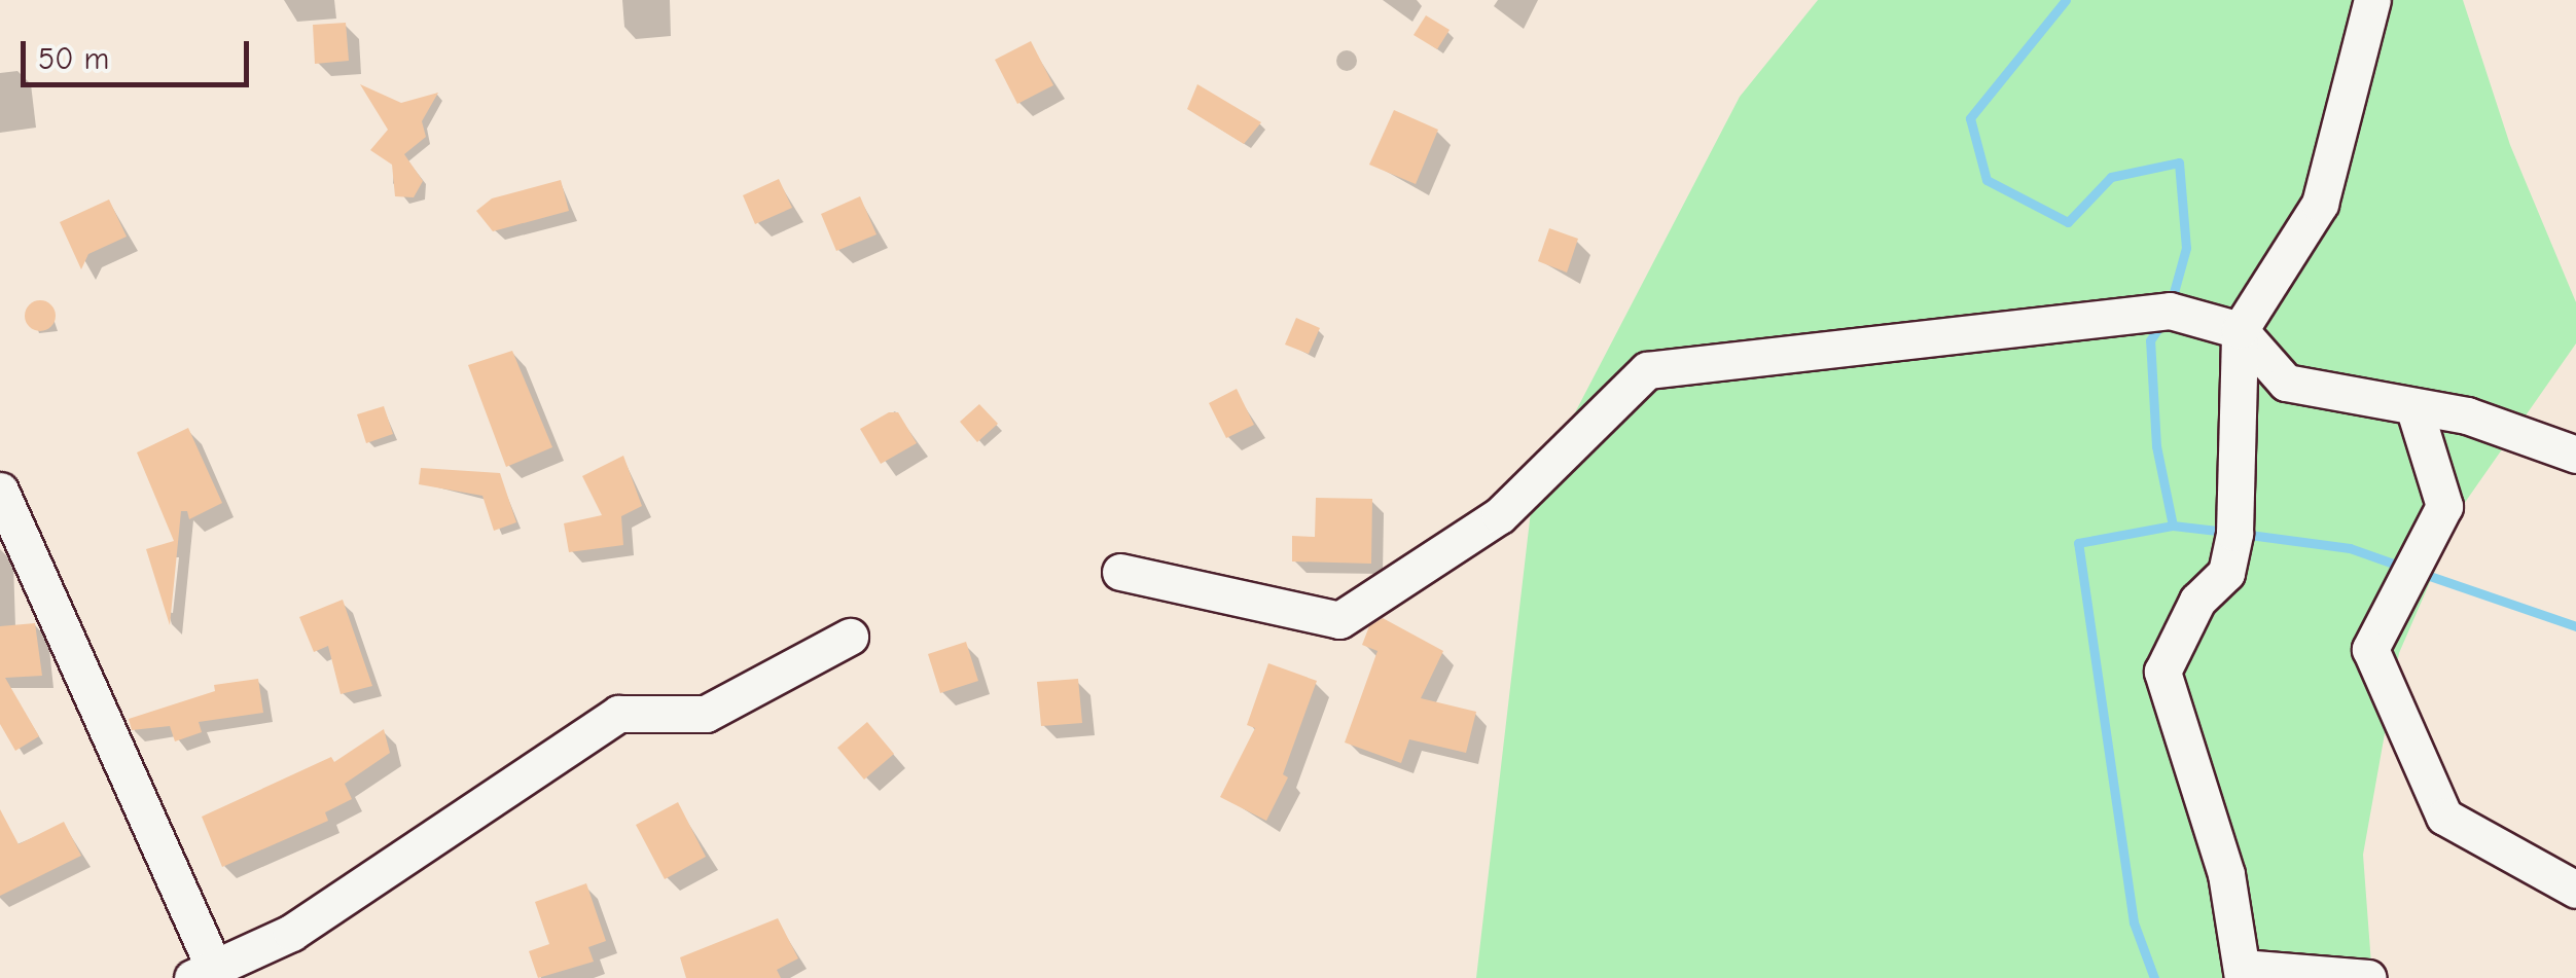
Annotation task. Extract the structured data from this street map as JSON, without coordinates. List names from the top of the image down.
{
  "scale_bar": "50 m"
}
